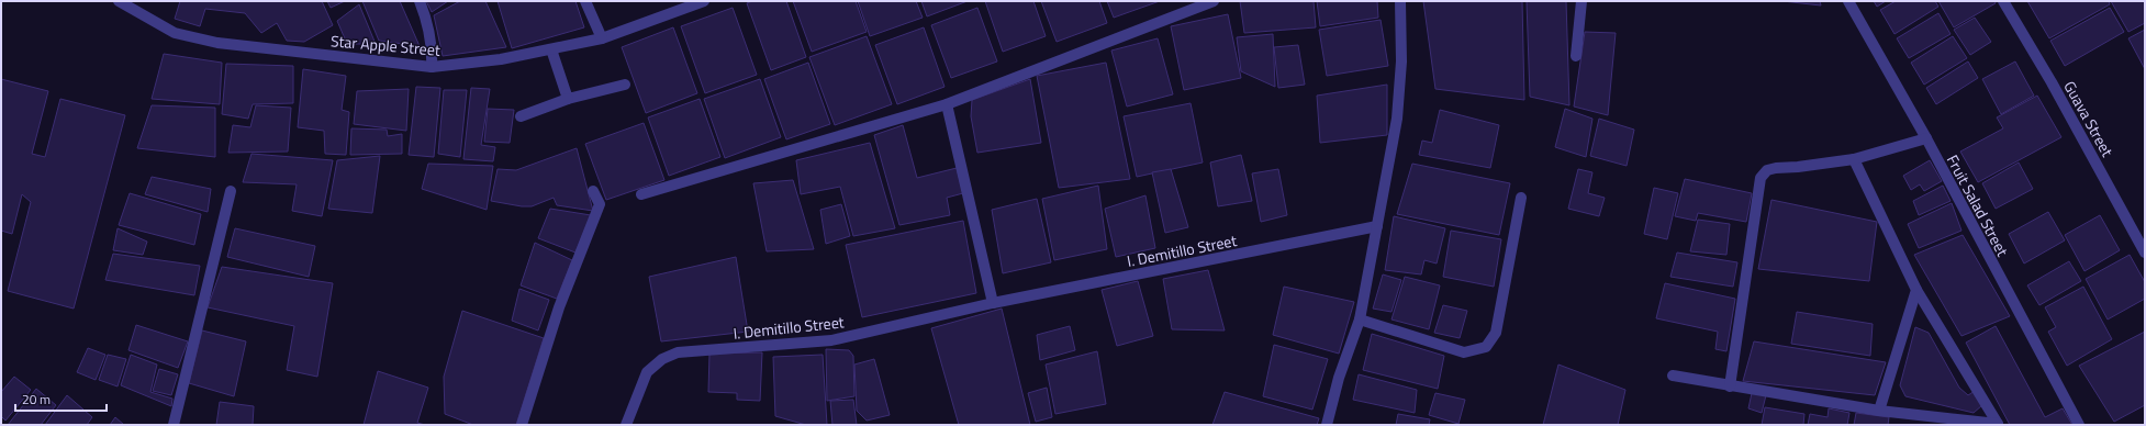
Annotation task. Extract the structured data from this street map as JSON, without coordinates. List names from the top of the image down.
{
  "streets": {
    "street": [
      "Star Apple Street",
      "Guava Street",
      "Fruit Salad Street",
      "I. Demitillo Street"
    ]
  },
  "scale_bar": "20 m"
}
